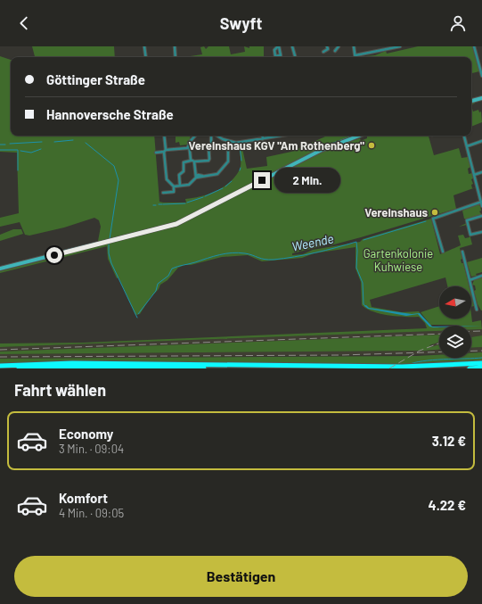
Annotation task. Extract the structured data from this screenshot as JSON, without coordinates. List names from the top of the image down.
{
  "water": ["Weende"],
  "parks": ["Gartenkolonie Kuhwiese"],
  "places": ["Vereinshaus KGV \"Am Rothenberg\"", "Vereinshaus"],
  "north": "left",
  "page": {
    "header": "Swyft",
    "banner": ["Göttinger Straße", "Hannoversche Straße"],
    "bubble": "2 Min.",
    "heading": "Fahrt wählen",
    "list": [
      {
        "name": "Economy",
        "note": "3 Min. · 09:04",
        "value": "3.12 €"
      },
      {
        "name": "Komfort",
        "note": "4 Min. · 09:05",
        "value": "4.22 €"
      }
    ],
    "buttons": "Bestätigen"
  }
}
